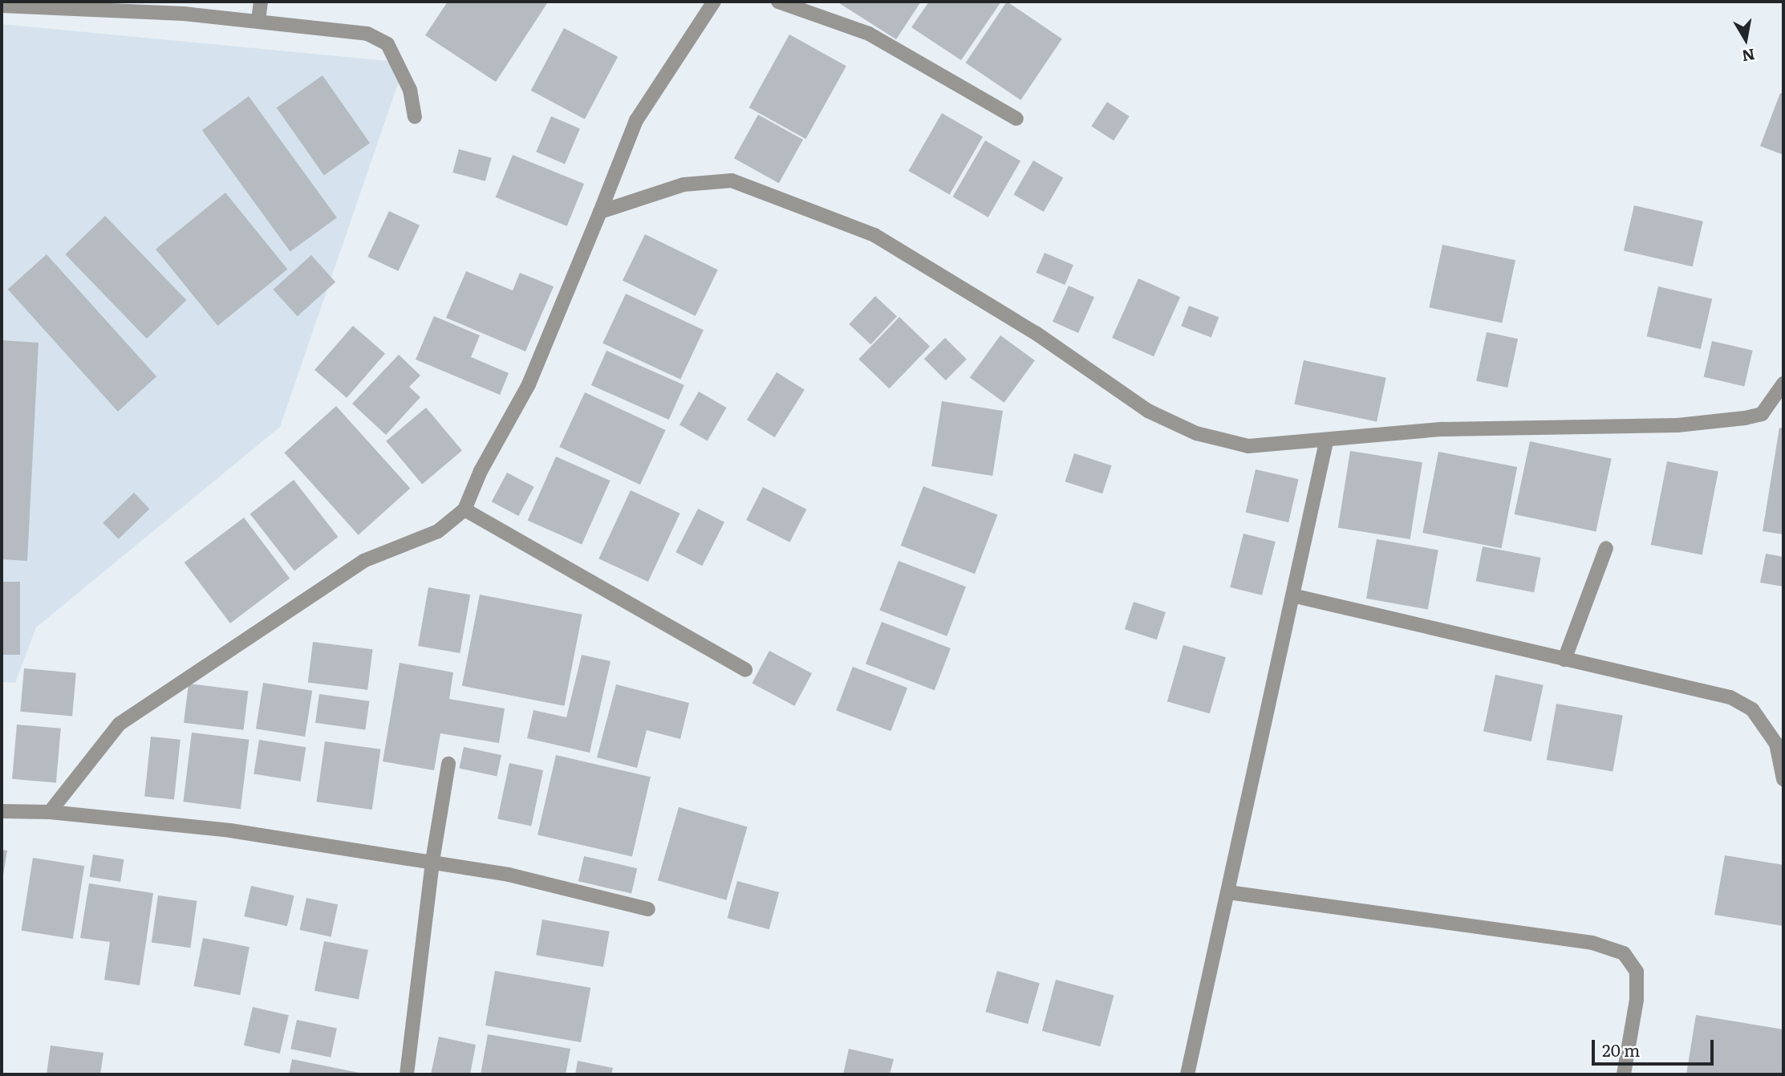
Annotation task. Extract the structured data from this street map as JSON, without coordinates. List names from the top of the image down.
{
  "scale_bar": "20 m",
  "north": "bottom"
}
